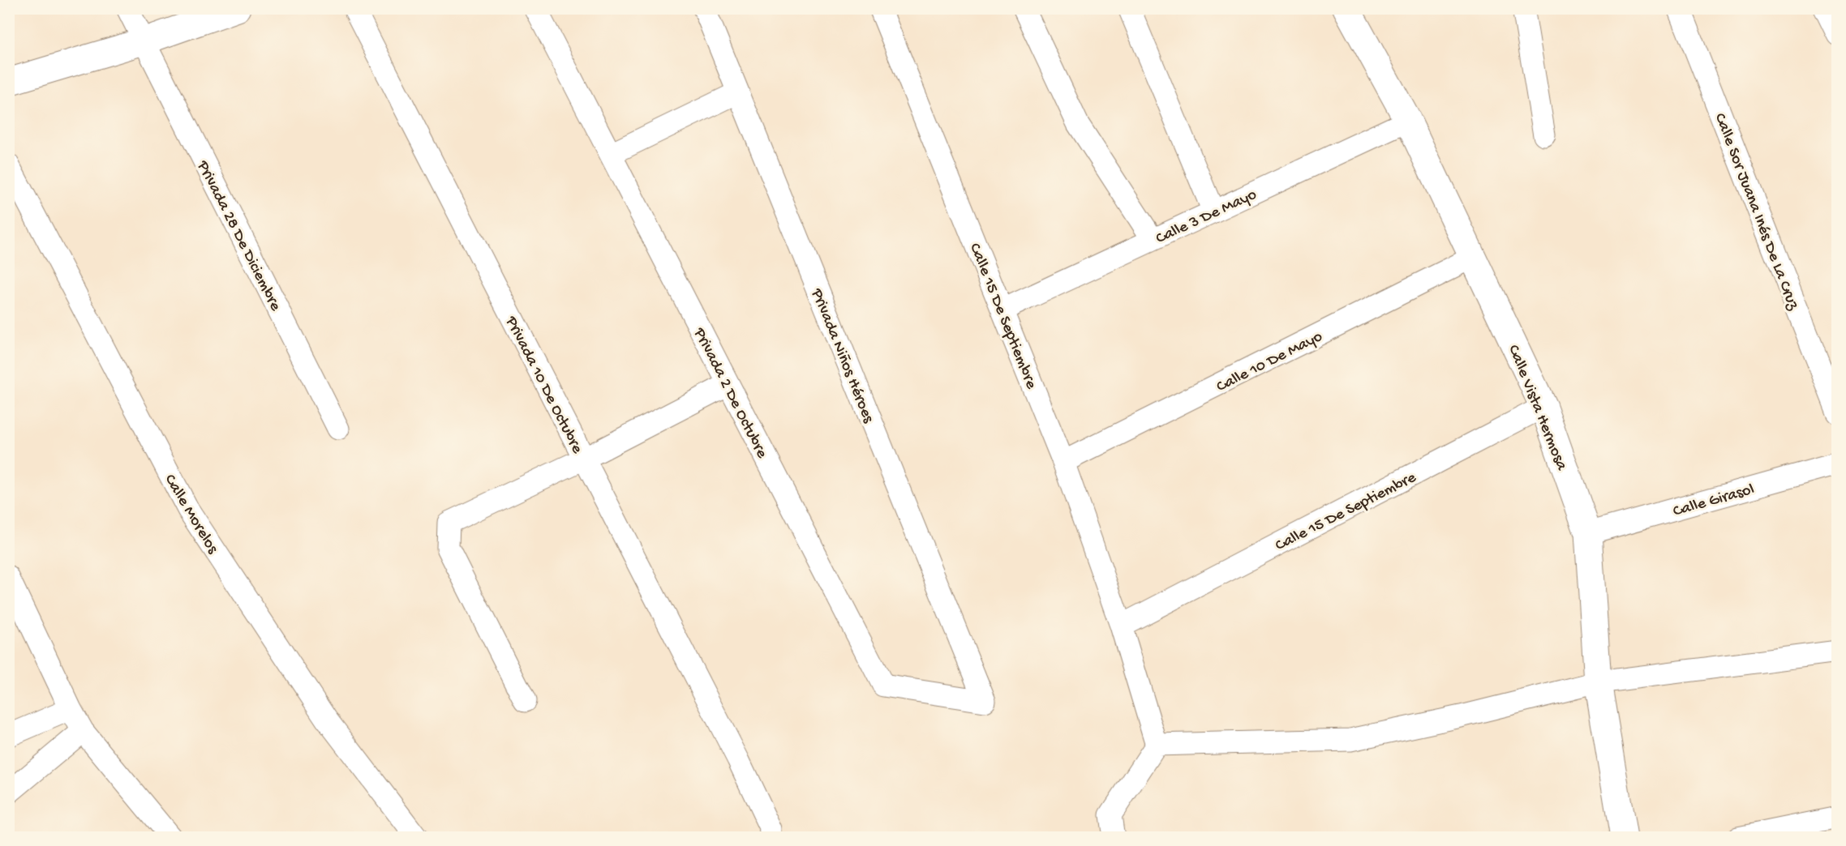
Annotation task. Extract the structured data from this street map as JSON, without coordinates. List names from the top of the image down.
{
  "streets": {
    "street": [
      "Calle Sor Juana Inés De La Cruz",
      "Calle 3 De Mayo",
      "Privada 28 De Diciembre",
      "Calle 15 De Septiembre",
      "Privada Niños Héroes",
      "Calle 10 De Mayo",
      "Privada 10 De Octubre",
      "Privada 2 De Octubre",
      "Calle Vista Hermosa",
      "Calle Girasol",
      "Calle Morelos"
    ]
  },
  "crossings": [
    ["Calle 3 De Mayo", "Calle 15 De Septiembre"],
    ["Calle 3 De Mayo", "Calle Vista Hermosa"],
    ["Calle 15 De Septiembre", "Calle 10 De Mayo"],
    ["Calle 15 De Septiembre", "Calle Vista Hermosa"],
    ["Privada Niños Héroes", "Privada 2 De Octubre"],
    ["Calle 10 De Mayo", "Calle Vista Hermosa"],
    ["Calle Vista Hermosa", "Calle Girasol"]
  ]
}
